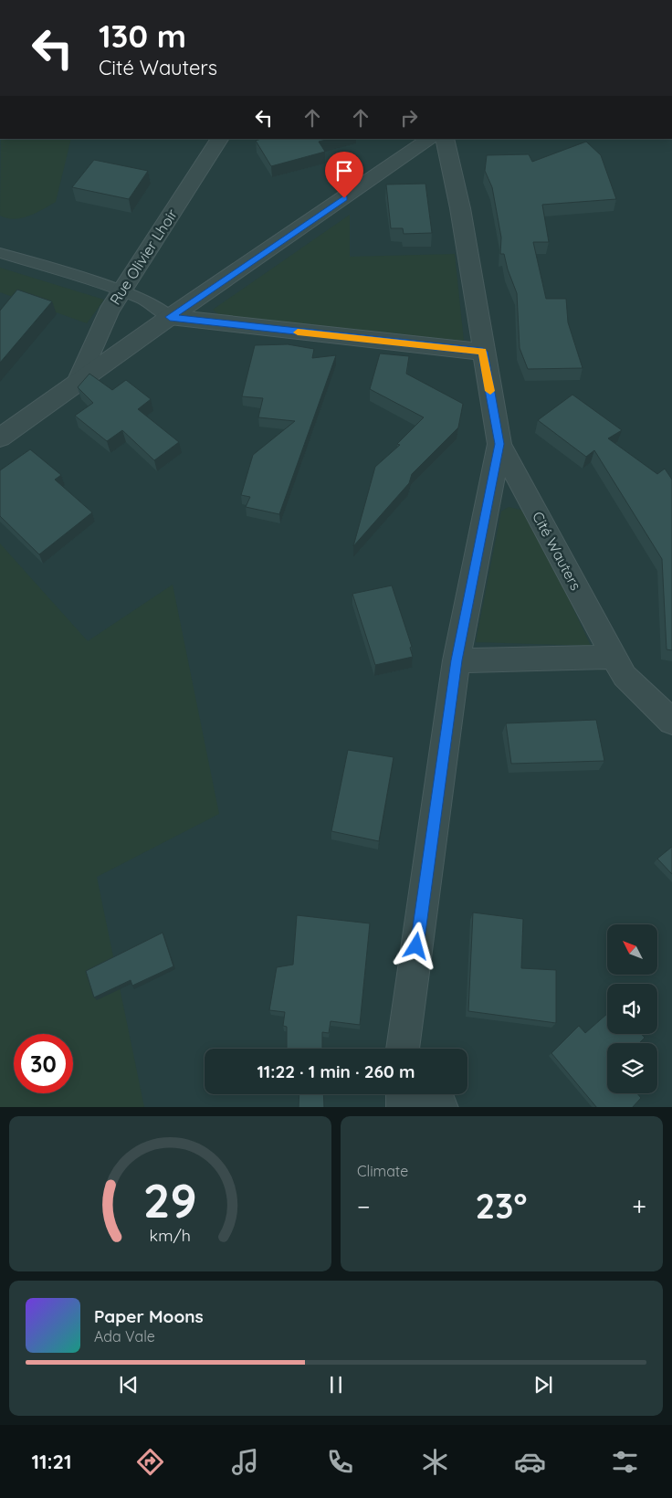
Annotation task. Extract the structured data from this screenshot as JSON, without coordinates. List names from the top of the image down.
{
  "streets": {
    "street": ["Rue Olivier Lhoir", "Cité Wauters"]
  },
  "north": "top left",
  "page": {
    "turn": ["130 m", "Cité Wauters"],
    "limit": "30",
    "trip": "11:22 · 1 min · 260 m",
    "tile": "Climate",
    "heat": ["−", "23°", "+"],
    "song": ["Paper Moons", "Ada Vale"],
    "tabs": "11:21",
    "gauge": ["29", "km/h"]
  }
}
